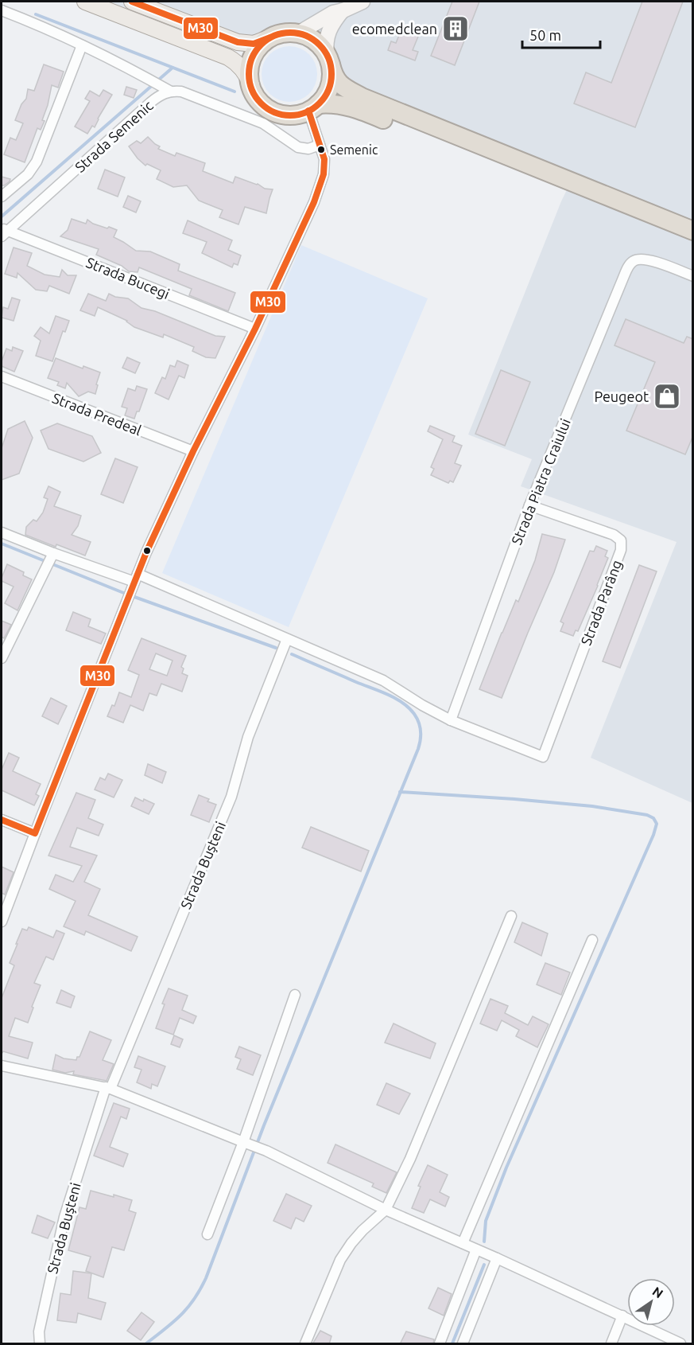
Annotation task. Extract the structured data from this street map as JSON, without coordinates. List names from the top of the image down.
{
  "streets": {
    "street": [
      "Strada Semenic",
      "Strada Bucegi",
      "Strada Predeal",
      "Strada Piatra Craiului",
      "Strada Parâng",
      "Strada Bușteni"
    ]
  },
  "crossings": [
    ["Strada Semenic", "Strada Bucegi"],
    ["Strada Piatra Craiului", "Strada Parâng"]
  ],
  "places": {
    "building": ["ecomedclean"],
    "other": ["Semenic"],
    "shop": ["Peugeot"]
  },
  "lines": ["transit line M30"],
  "scale_bar": "50 m",
  "north": "top right"
}
